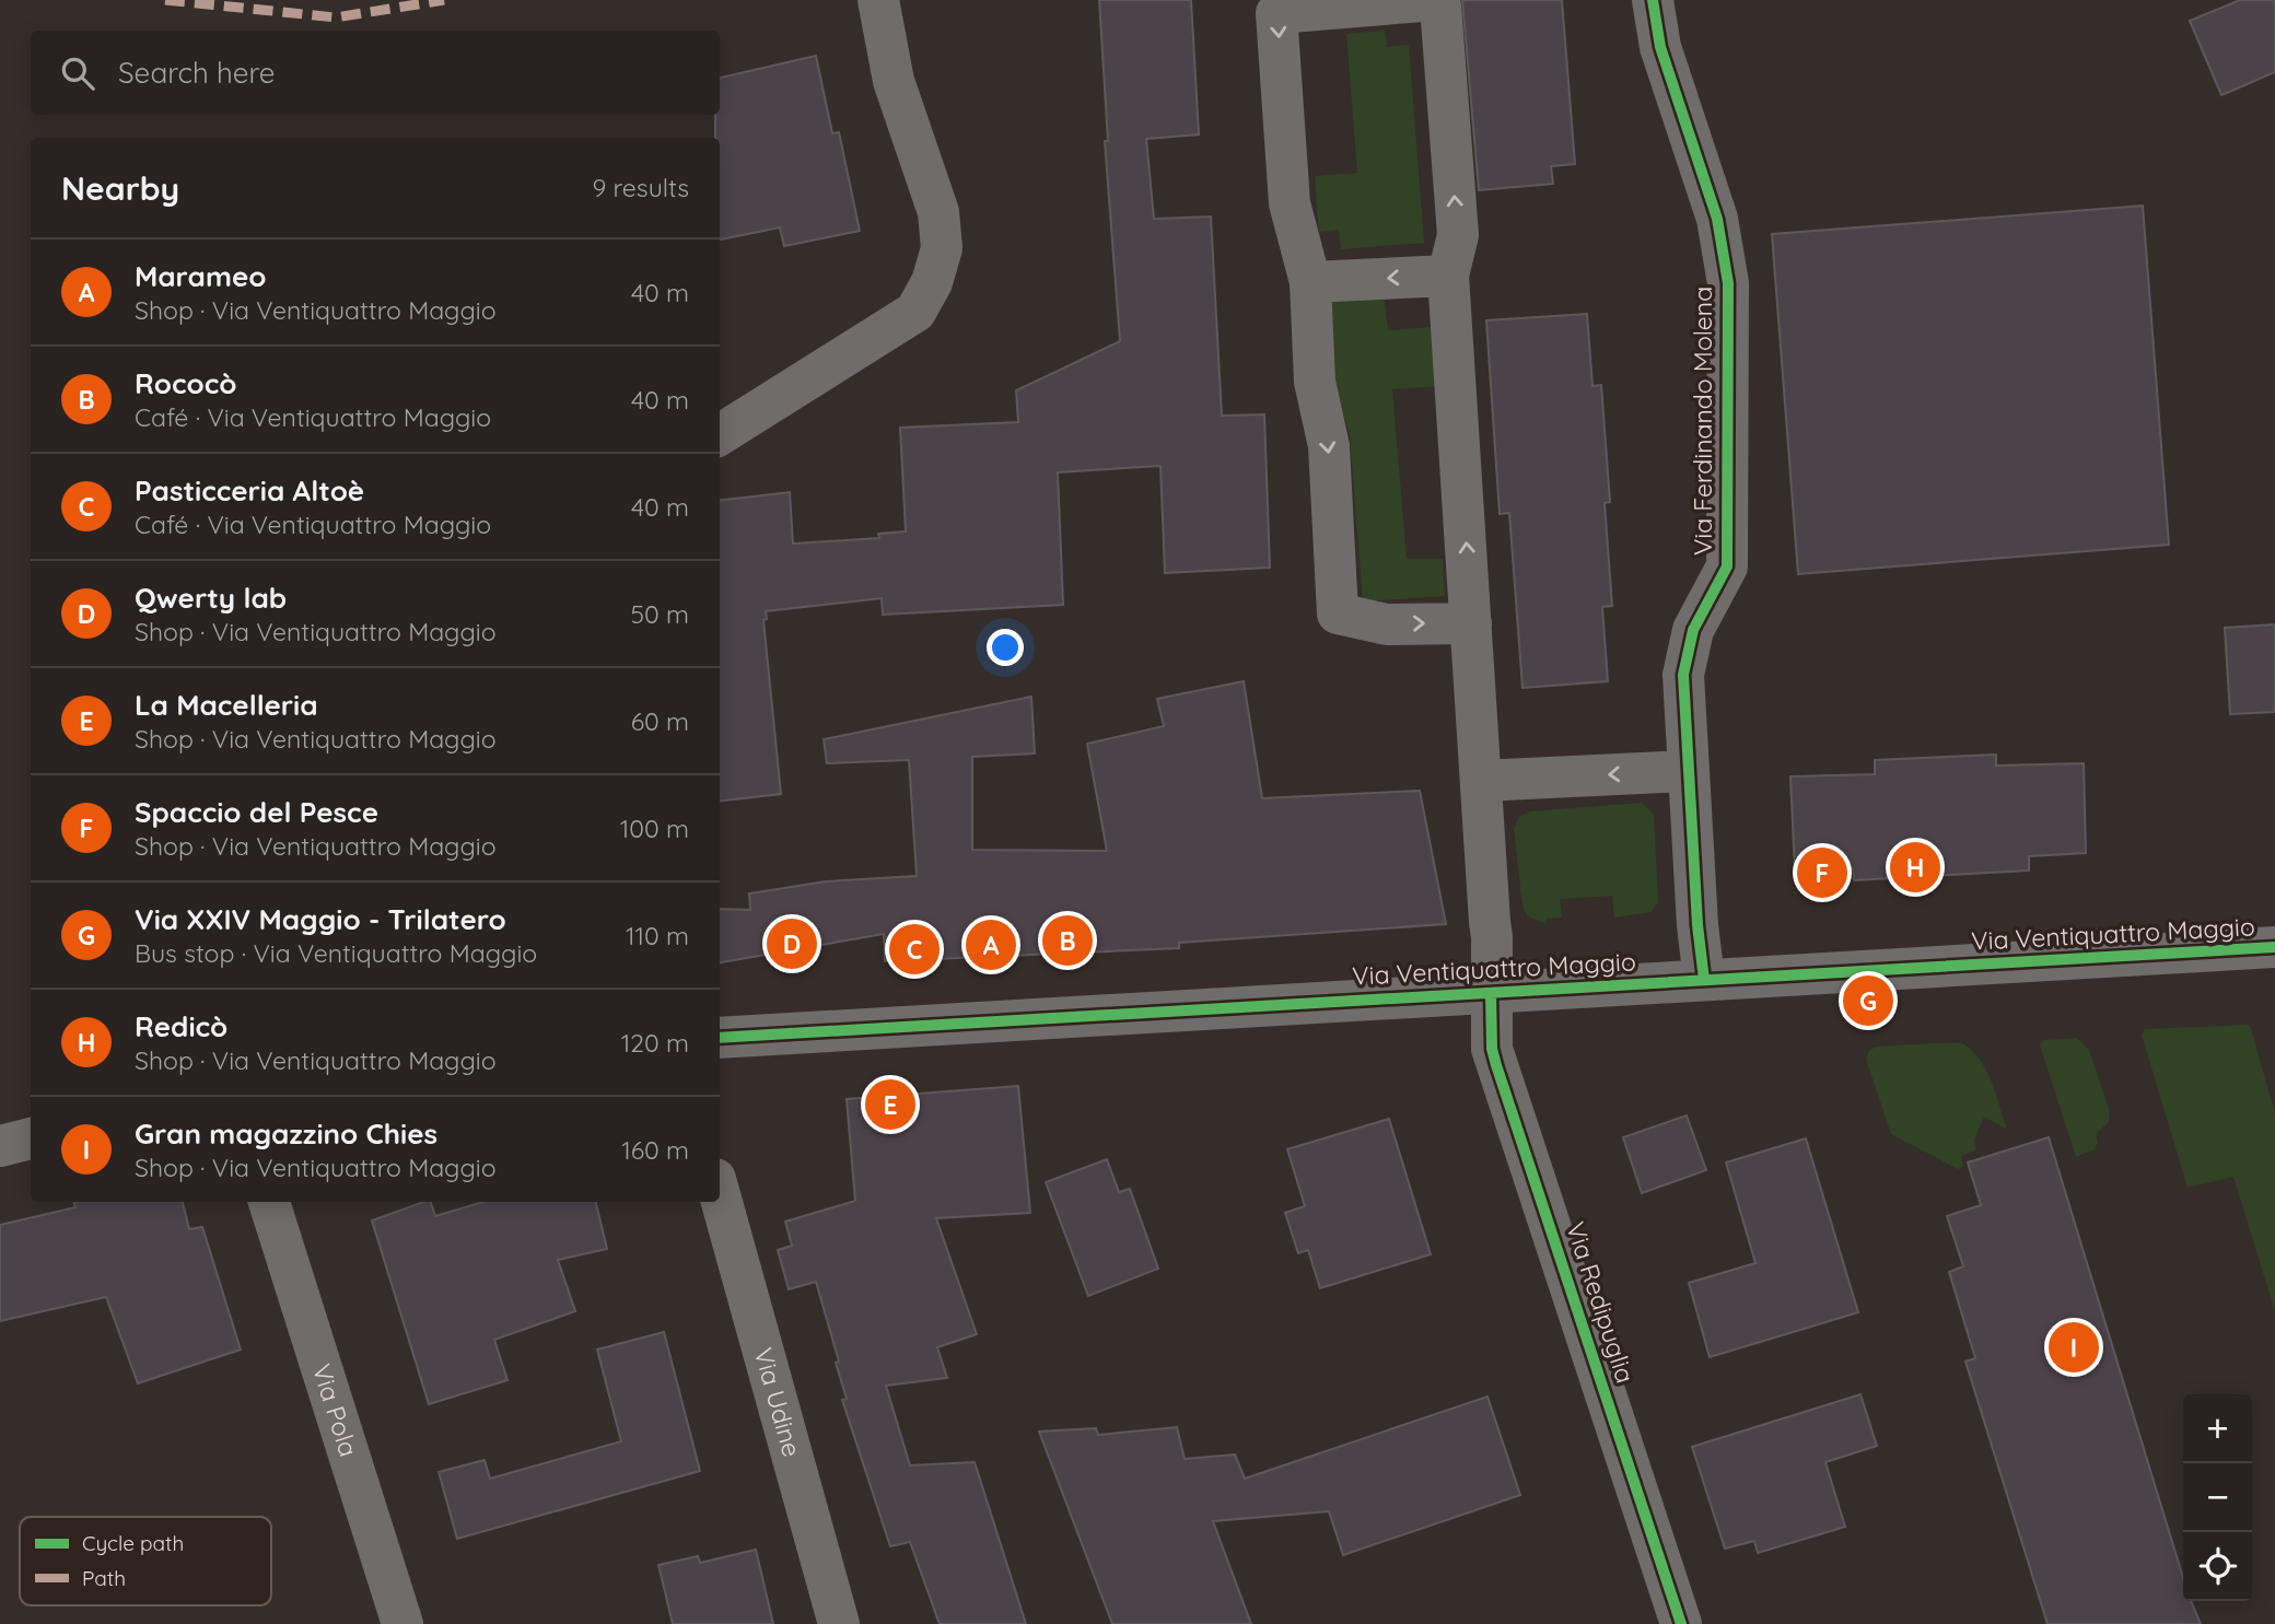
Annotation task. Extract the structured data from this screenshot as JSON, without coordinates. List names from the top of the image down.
{
  "streets": {
    "street": [
      "Via Ferdinando Molena",
      "Via Ventiquattro Maggio",
      "Via Redipuglia",
      "Via Udine",
      "Via Pola"
    ]
  },
  "crossings": [
    ["Via Ferdinando Molena", "Via Ventiquattro Maggio"],
    ["Via Ventiquattro Maggio", "Via Redipuglia"]
  ],
  "legend": ["Cycle path", "Path"],
  "page": {
    "search": "Search here",
    "heading": ["Nearby", "9 results"],
    "list": [
      {
        "mark": "A",
        "name": "Marameo",
        "note": "Shop · Via Ventiquattro Maggio",
        "value": "40 m"
      },
      {
        "mark": "B",
        "name": "Rococò",
        "note": "Café · Via Ventiquattro Maggio",
        "value": "40 m"
      },
      {
        "mark": "C",
        "name": "Pasticceria Altoè",
        "note": "Café · Via Ventiquattro Maggio",
        "value": "40 m"
      },
      {
        "mark": "D",
        "name": "Qwerty lab",
        "note": "Shop · Via Ventiquattro Maggio",
        "value": "50 m"
      },
      {
        "mark": "E",
        "name": "La Macelleria",
        "note": "Shop · Via Ventiquattro Maggio",
        "value": "60 m"
      },
      {
        "mark": "F",
        "name": "Spaccio del Pesce",
        "note": "Shop · Via Ventiquattro Maggio",
        "value": "100 m"
      },
      {
        "mark": "G",
        "name": "Via XXIV Maggio - Trilatero",
        "note": "Bus stop · Via Ventiquattro Maggio",
        "value": "110 m"
      },
      {
        "mark": "H",
        "name": "Redicò",
        "note": "Shop · Via Ventiquattro Maggio",
        "value": "120 m"
      },
      {
        "mark": "I",
        "name": "Gran magazzino Chies",
        "note": "Shop · Via Ventiquattro Maggio",
        "value": "160 m"
      }
    ],
    "pins": [
      "H",
      "F",
      "B",
      "D",
      "A",
      "C",
      "G",
      "E",
      "I"
    ],
    "map_buttons": ["+", "−"]
  }
}
